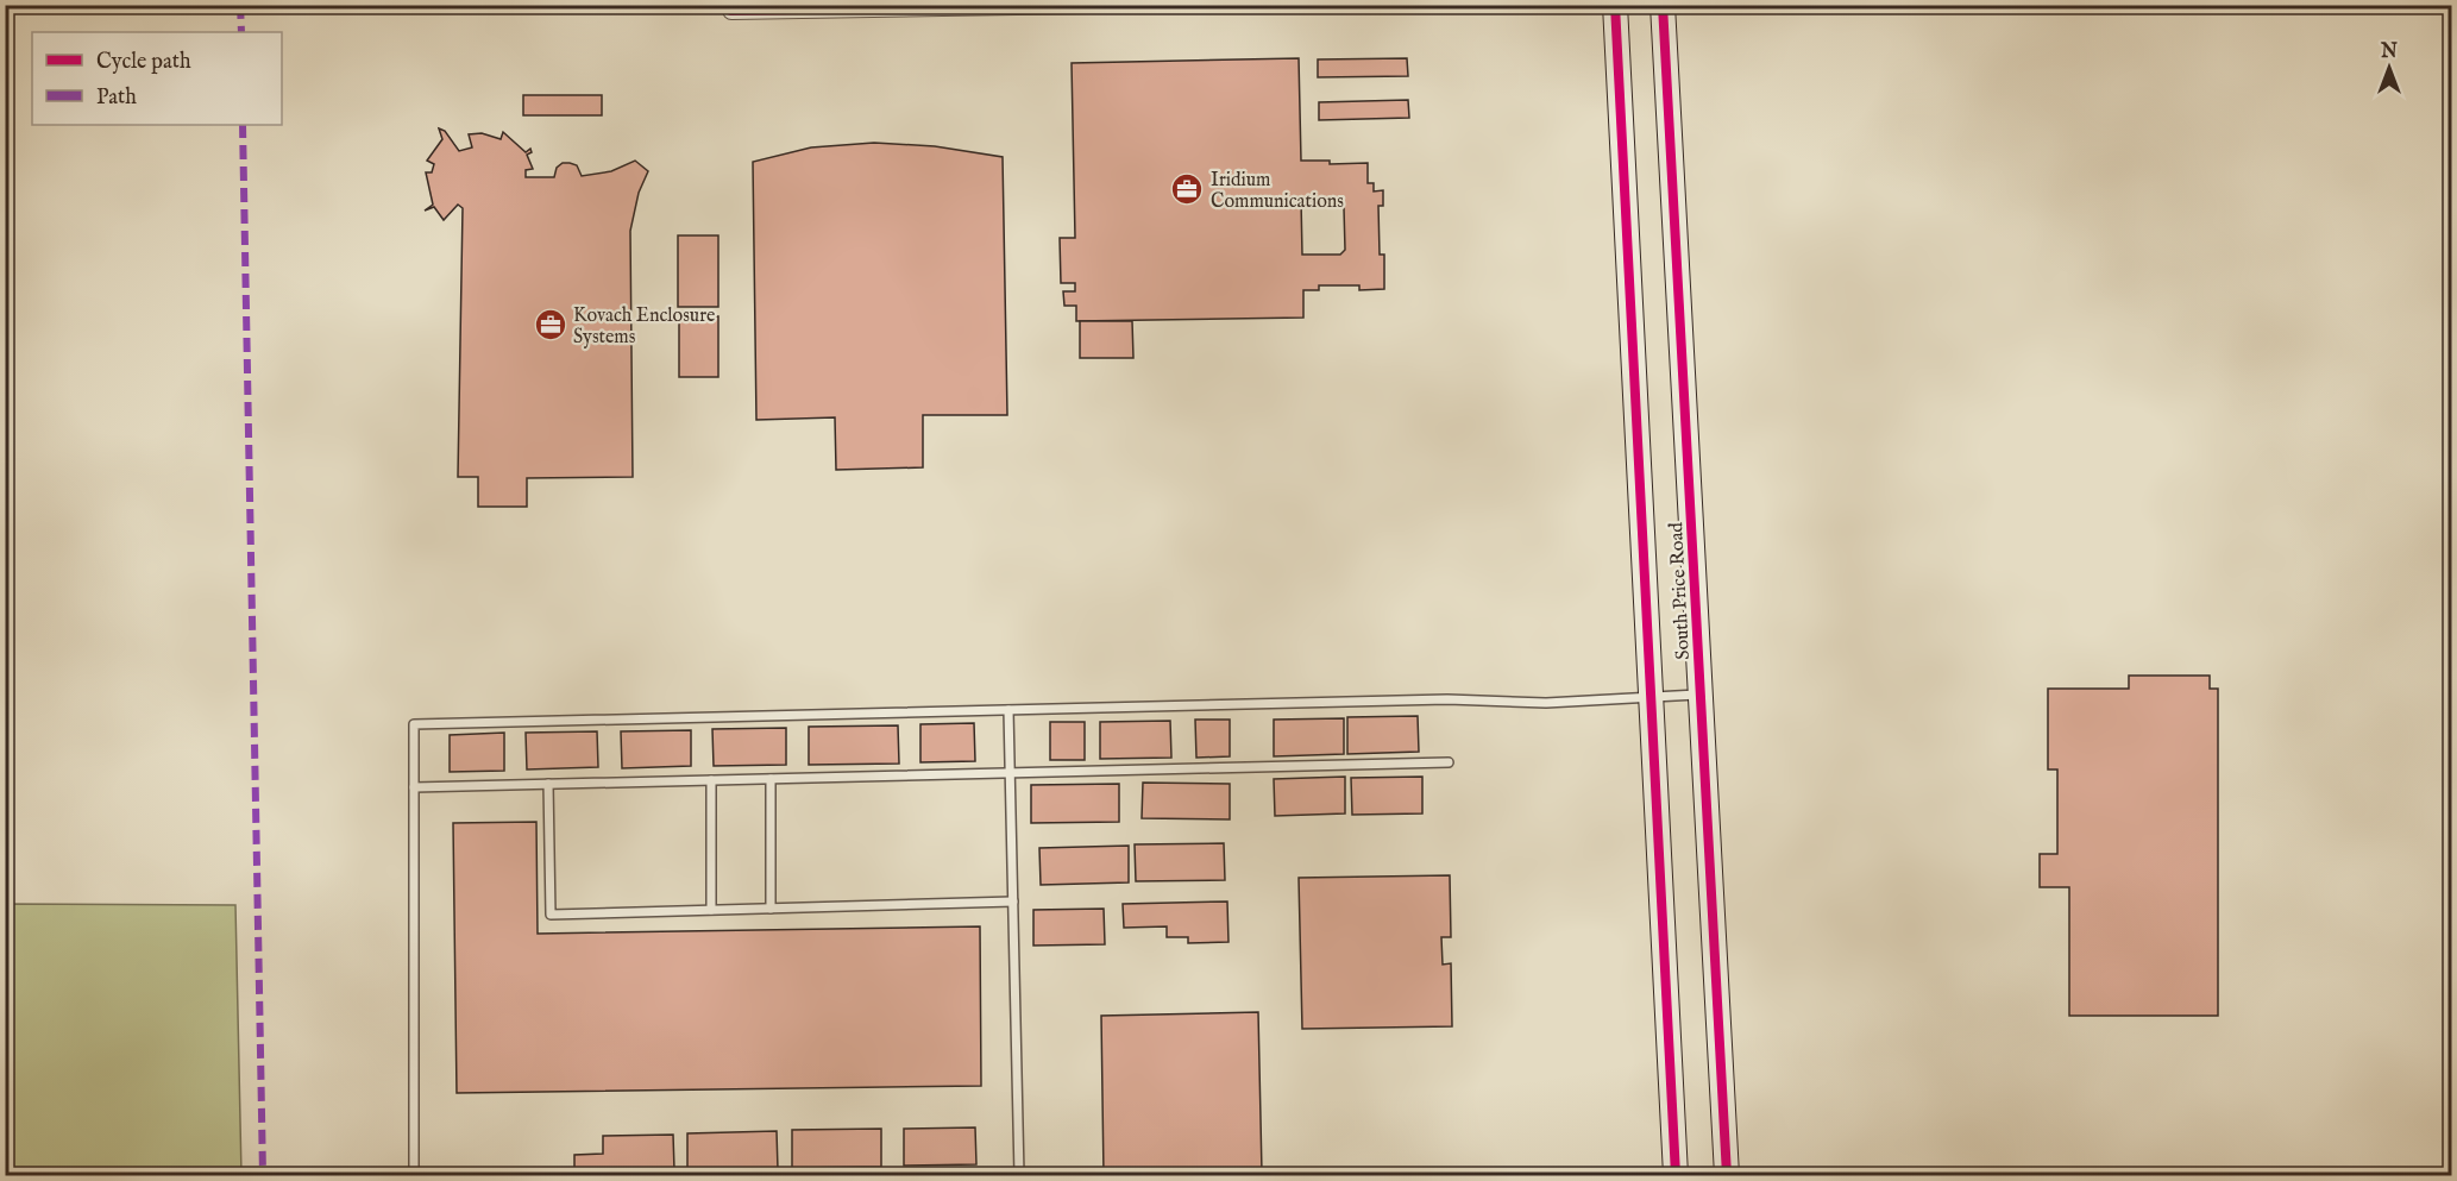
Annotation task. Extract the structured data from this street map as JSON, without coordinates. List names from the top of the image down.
{
  "streets": {
    "main road": ["South Price Road"]
  },
  "places": {
    "office": ["Iridium Communications", "Kovach Enclosure Systems"]
  },
  "legend": ["Cycle path", "Path"],
  "north": "top"
}
